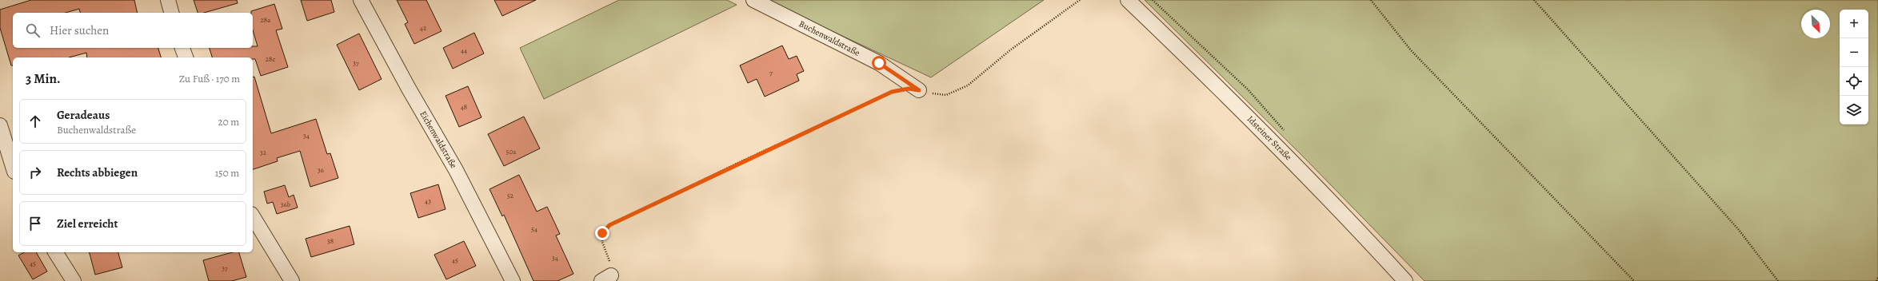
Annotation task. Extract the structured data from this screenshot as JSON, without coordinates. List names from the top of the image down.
{
  "streets": {
    "street": ["Buchenwaldstraße", "Idsteiner Straße", "Eichenwaldstraße"]
  },
  "house_numbers": [
    "28a",
    "42",
    "44",
    "28c",
    "37",
    "7",
    "48",
    "34",
    "50a",
    "32",
    "36",
    "52",
    "43",
    "36b",
    "54",
    "38",
    "34",
    "45",
    "45",
    "37"
  ],
  "north": "bottom right",
  "page": {
    "map_buttons": ["+", "−"],
    "search": "Hier suchen",
    "heading": ["3 Min.", "Zu Fuß · 170 m"],
    "list": [
      ["Geradeaus", "Buchenwaldstraße", "20 m"],
      ["Rechts abbiegen", "150 m"],
      "Ziel erreicht"
    ]
  }
}
